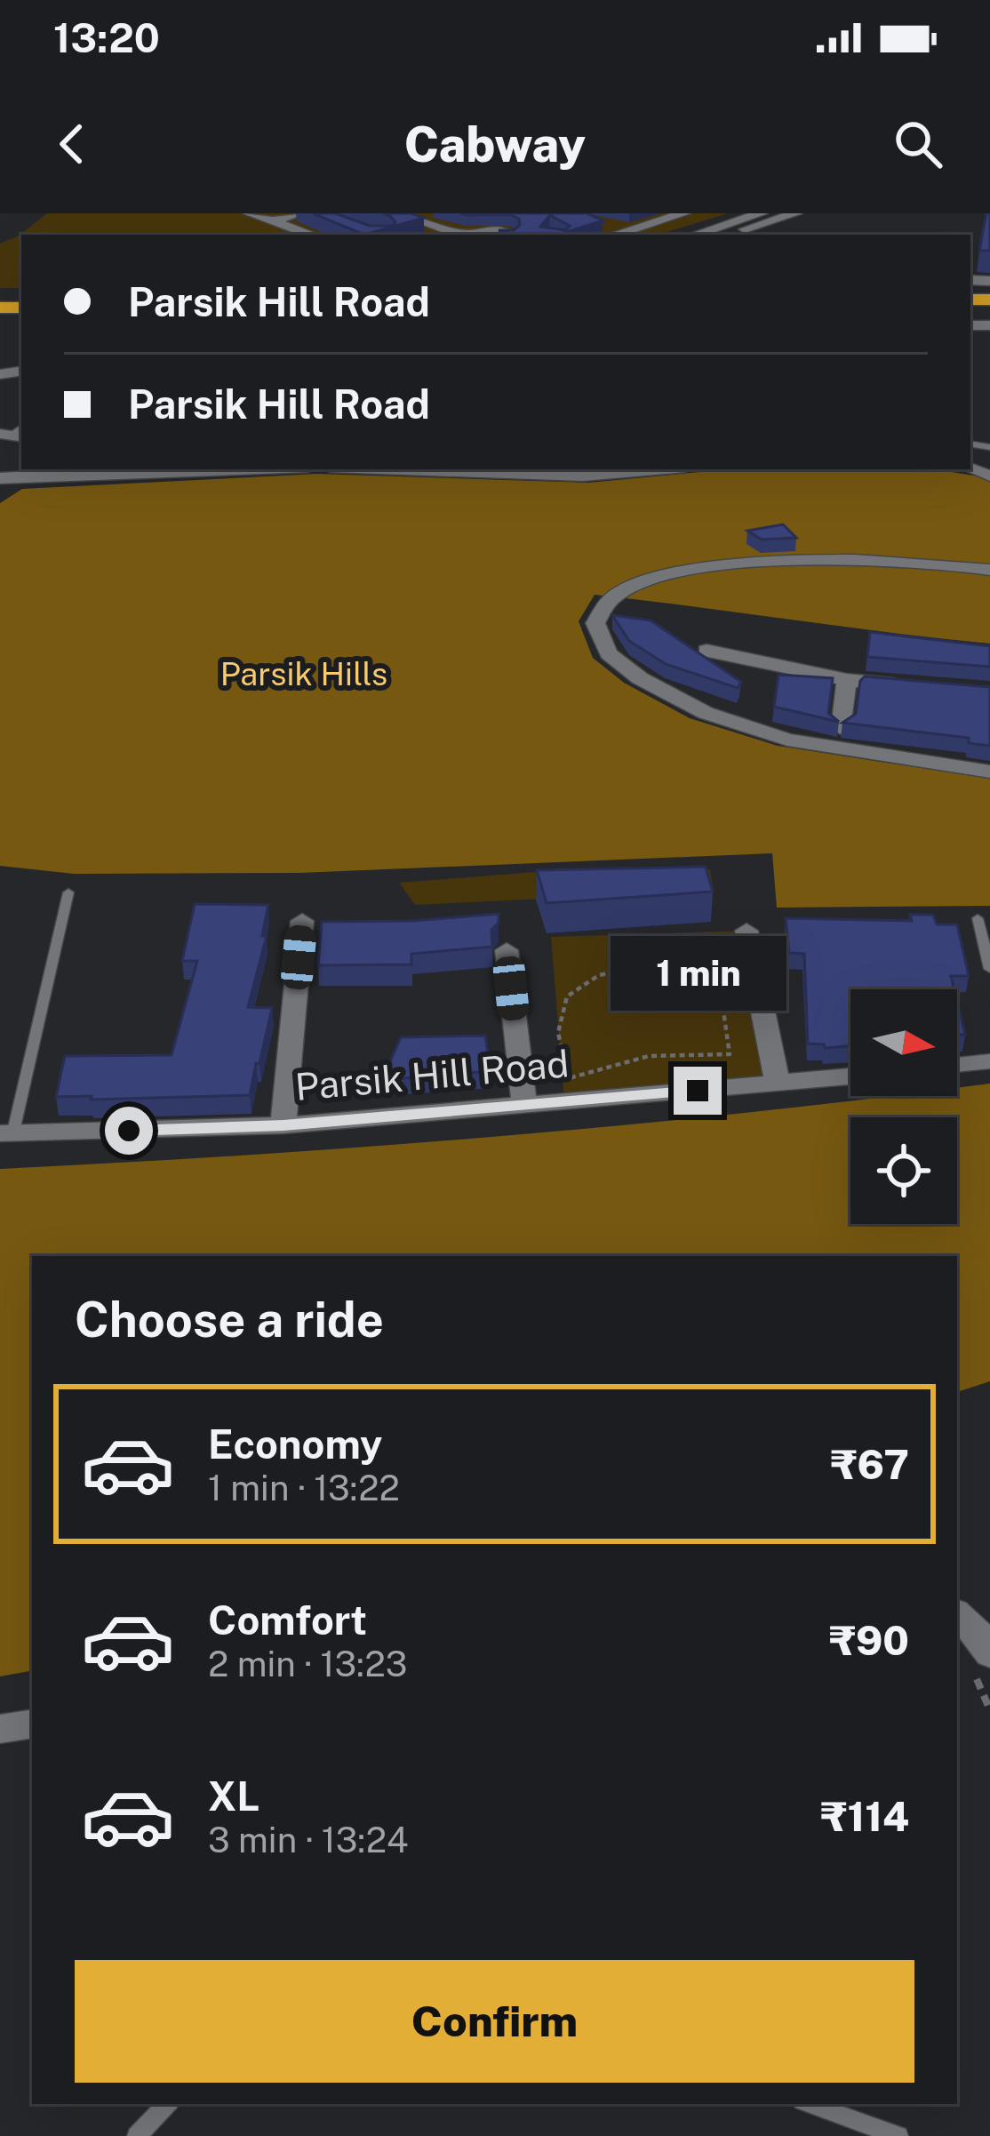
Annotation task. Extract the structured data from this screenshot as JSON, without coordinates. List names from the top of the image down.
{
  "streets": {
    "street": ["Parsik Hill Road"]
  },
  "parks": ["Parsik Hills"],
  "north": "right",
  "page": {
    "status": "13:20",
    "header": "Cabway",
    "banner": ["Parsik Hill Road", "Parsik Hill Road"],
    "bubble": "1 min",
    "heading": "Choose a ride",
    "list": [
      {
        "name": "Economy",
        "note": "1 min · 13:22",
        "value": "₹67"
      },
      {
        "name": "Comfort",
        "note": "2 min · 13:23",
        "value": "₹90"
      },
      {
        "name": "XL",
        "note": "3 min · 13:24",
        "value": "₹114"
      }
    ],
    "buttons": "Confirm"
  }
}
